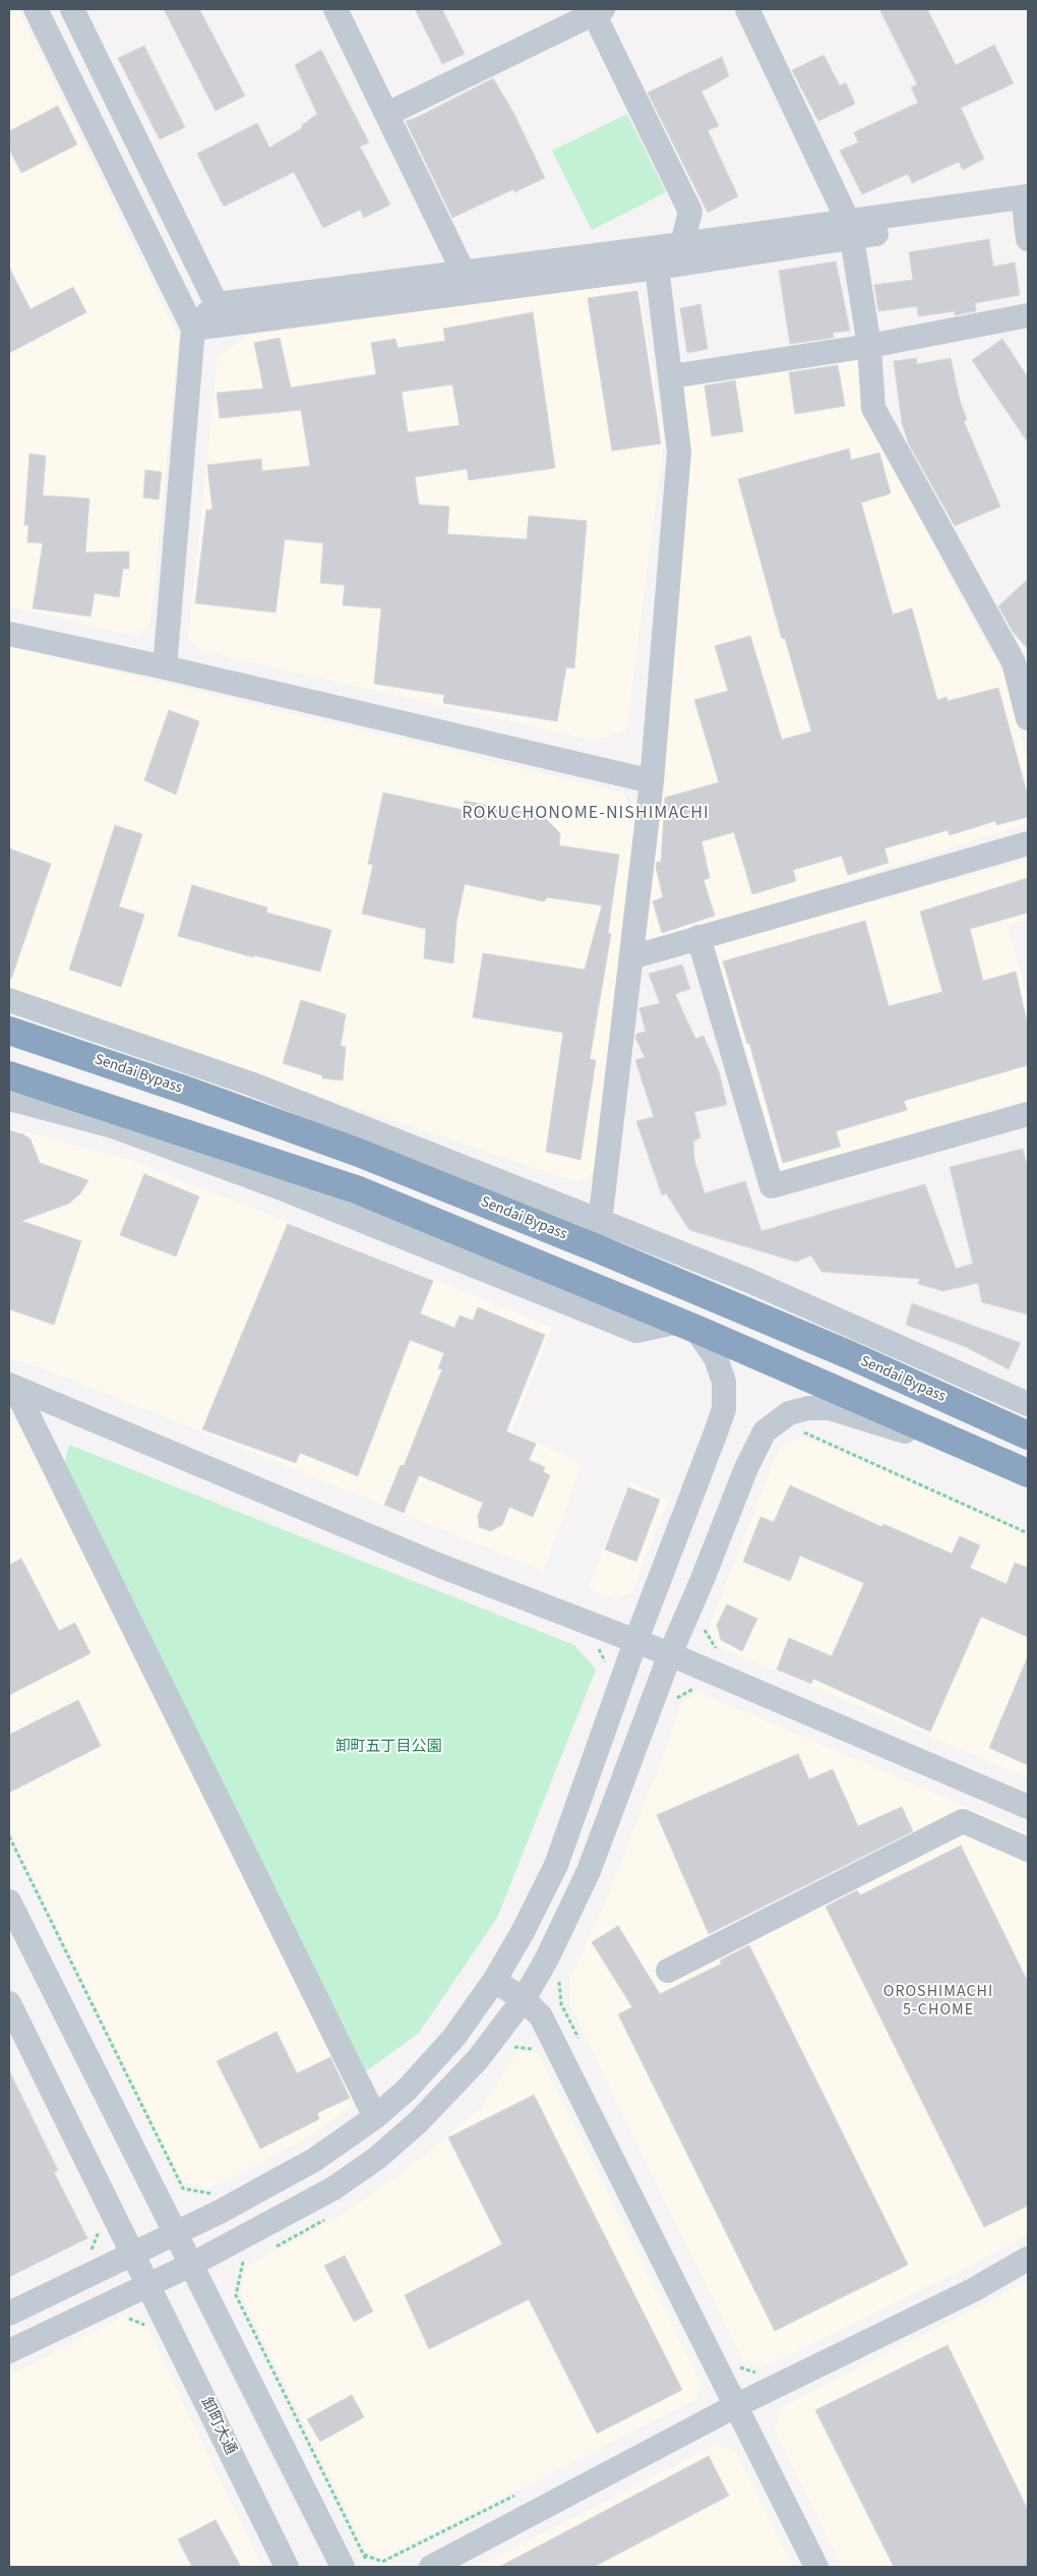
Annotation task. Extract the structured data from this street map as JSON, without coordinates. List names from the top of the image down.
{
  "streets": {
    "highway": ["Sendai Bypass"],
    "street": ["卸町大通"]
  },
  "districts": ["ROKUCHONOME-NISHIMACHI", "OROSHIMACHI 5-CHOME"],
  "parks": ["卸町五丁目公園"]
}
